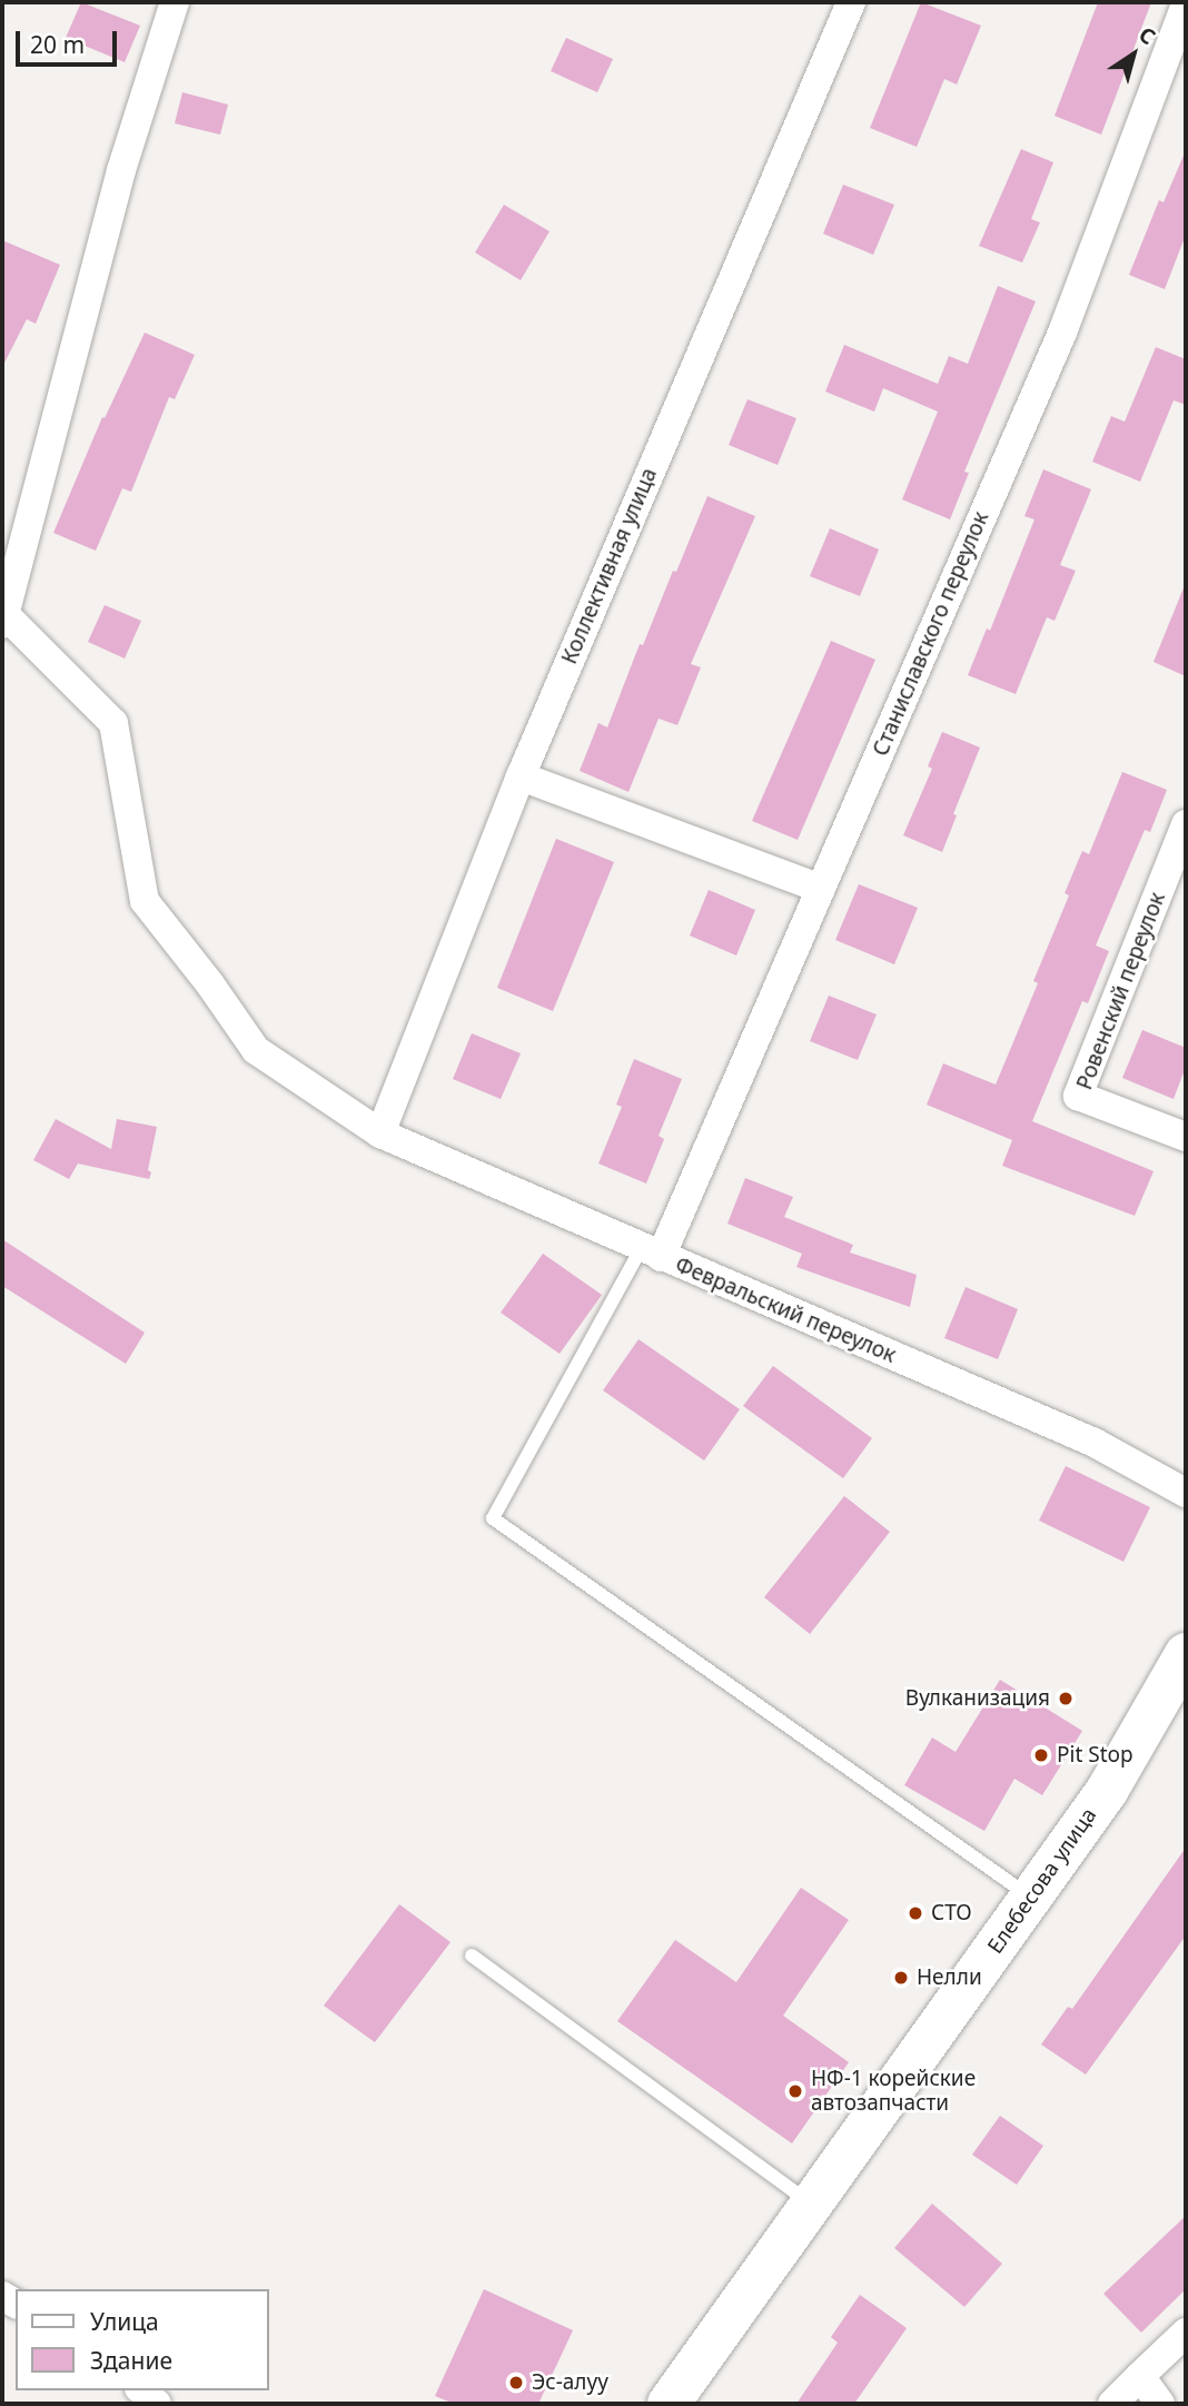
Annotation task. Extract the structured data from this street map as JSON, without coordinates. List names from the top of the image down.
{
  "streets": {
    "main road": ["Елебесова улица"],
    "street": [
      "Коллективная улица",
      "Станиславского переулок",
      "Ровенский переулок",
      "Февральский переулок"
    ]
  },
  "crossings": [
    ["Коллективная улица", "Февральский переулок"],
    ["Станиславского переулок", "Февральский переулок"]
  ],
  "places": [
    "Вулканизация",
    "Pit Stop",
    "СТО",
    "Нелли",
    "НФ-1 корейские автозапчасти",
    "Эс-алуу"
  ],
  "legend": ["Улица", "Здание"],
  "scale_bar": "20 m",
  "north": "top right"
}
